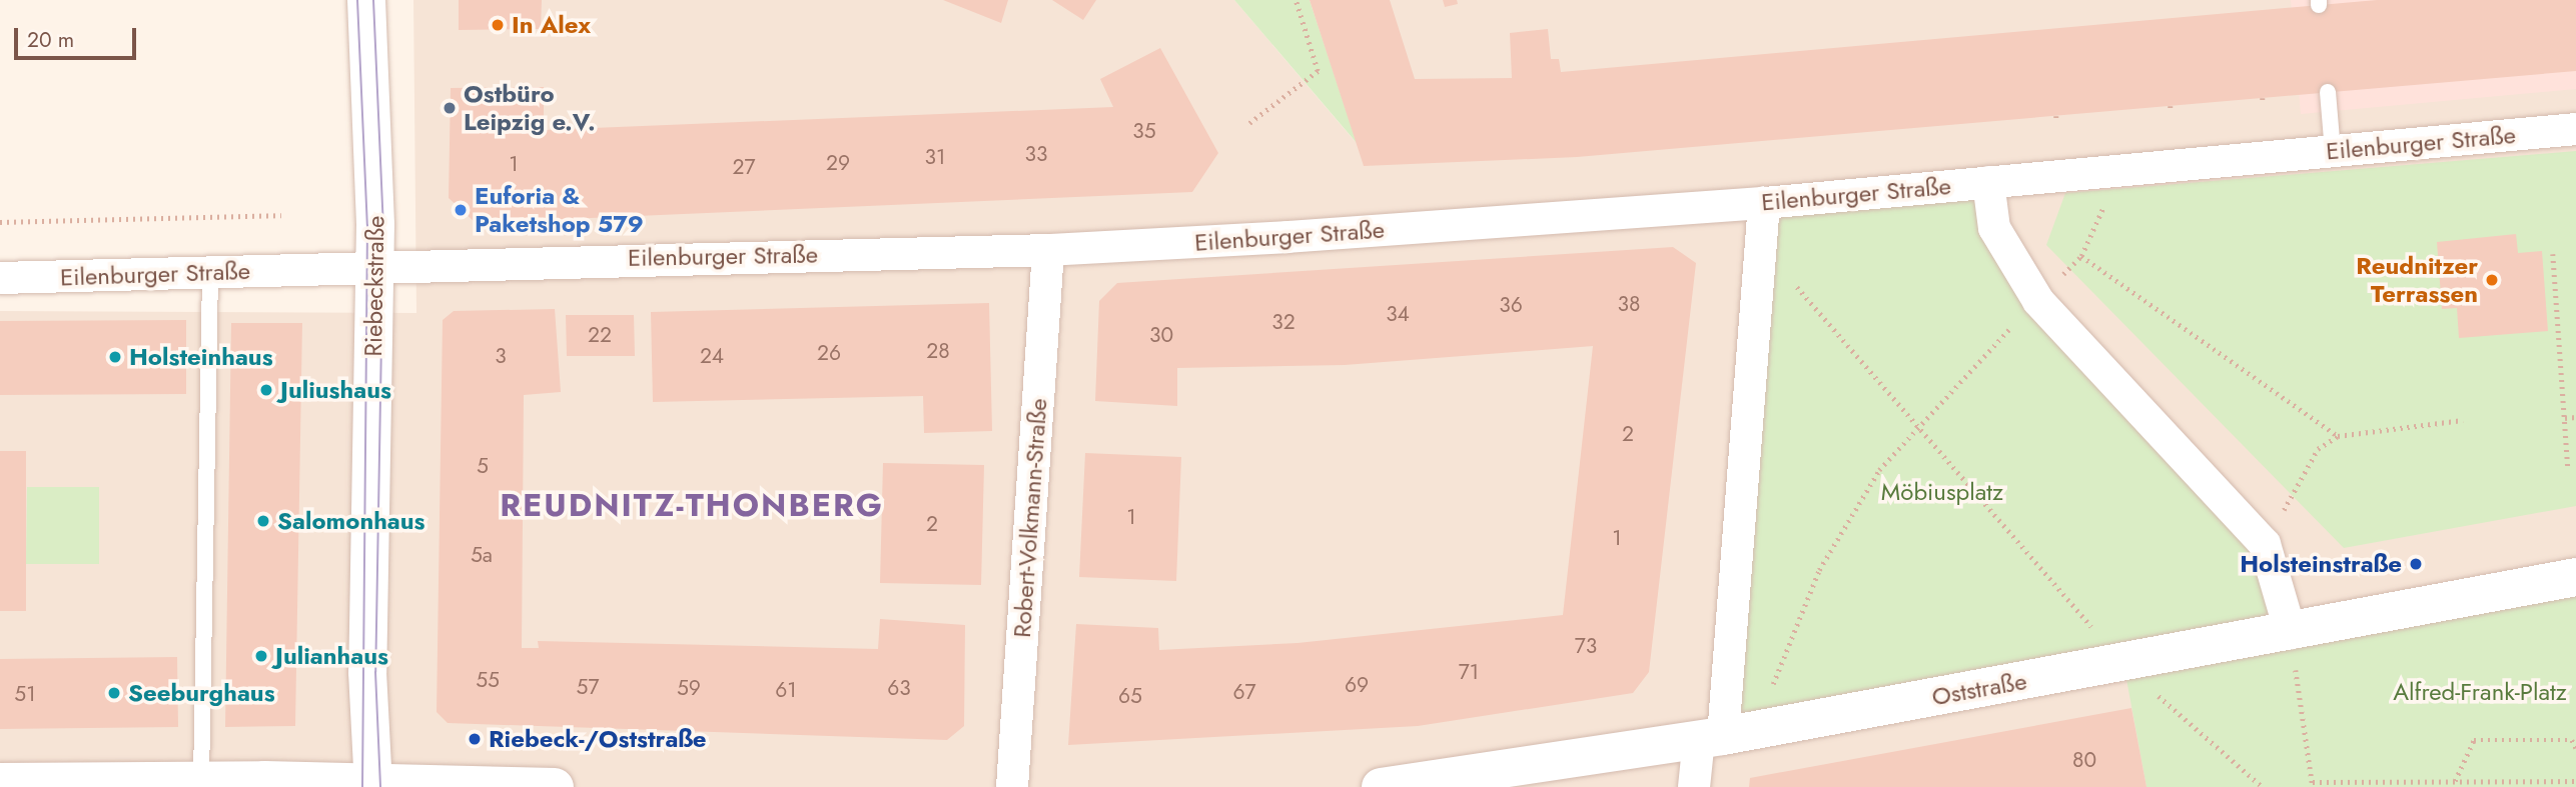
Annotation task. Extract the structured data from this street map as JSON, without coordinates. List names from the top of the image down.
{
  "streets": {
    "street": [
      "Eilenburger Straße",
      "Riebeckstraße",
      "Robert-Volkmann-Straße",
      "Oststraße"
    ]
  },
  "crossings": [
    ["Eilenburger Straße", "Riebeckstraße"],
    ["Eilenburger Straße", "Robert-Volkmann-Straße"]
  ],
  "districts": ["REUDNITZ-THONBERG"],
  "parks": ["Möbiusplatz", "Alfred-Frank-Platz"],
  "places": [
    "In Alex",
    "Ostbüro Leipzig e.V.",
    "Euforia & Paketshop 579",
    "Reudnitzer Terrassen",
    "Holsteinhaus",
    "Juliushaus",
    "Salomonhaus",
    "Holsteinstraße",
    "Julianhaus",
    "Seeburghaus",
    "Riebeck-/Oststraße"
  ],
  "house_numbers": [
    "35",
    "33",
    "31",
    "29",
    "1",
    "27",
    "38",
    "36",
    "34",
    "32",
    "22",
    "30",
    "28",
    "26",
    "3",
    "24",
    "2",
    "5",
    "1",
    "2",
    "1",
    "5a",
    "73",
    "71",
    "55",
    "69",
    "57",
    "59",
    "63",
    "61",
    "67",
    "51",
    "65",
    "80"
  ],
  "scale_bar": "20 m"
}
